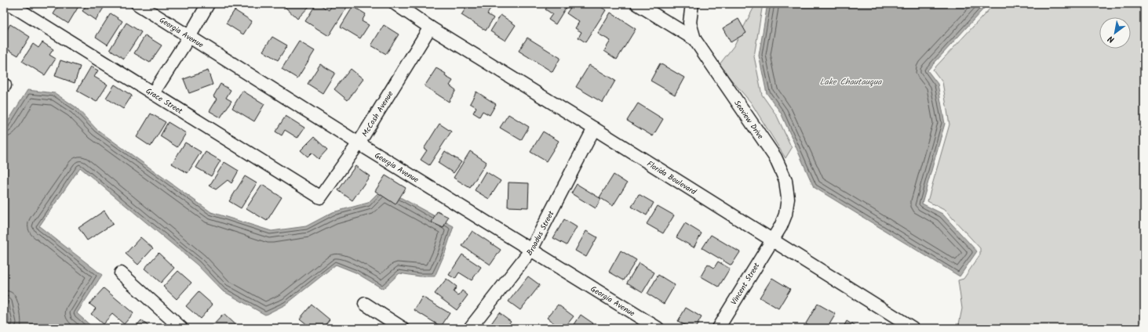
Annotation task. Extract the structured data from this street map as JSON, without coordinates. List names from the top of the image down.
{
  "streets": {
    "street": [
      "Georgia Avenue",
      "Grace Street",
      "McCosh Avenue",
      "Seaview Drive",
      "Florida Boulevard",
      "Broadus Street",
      "Vincent Street"
    ]
  },
  "crossings": [
    ["Georgia Avenue", "McCosh Avenue"],
    ["Georgia Avenue", "Broadus Street"],
    ["Grace Street", "McCosh Avenue"],
    ["McCosh Avenue", "Florida Boulevard"],
    ["Seaview Drive", "Florida Boulevard"],
    ["Seaview Drive", "Vincent Street"],
    ["Florida Boulevard", "Broadus Street"],
    ["Florida Boulevard", "Vincent Street"]
  ],
  "water": ["Lake Chautauqua"],
  "north": "bottom left"
}
